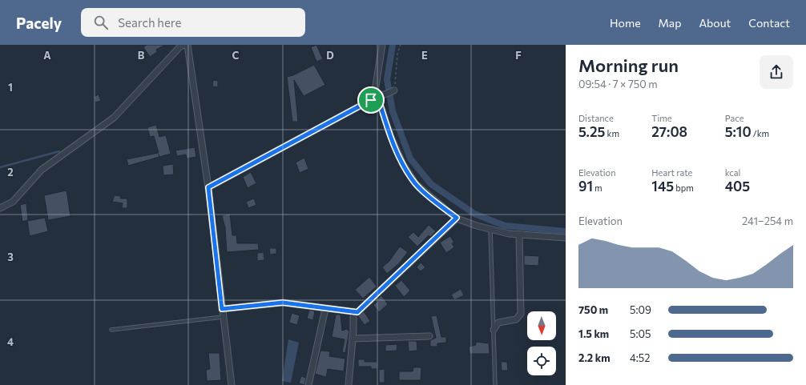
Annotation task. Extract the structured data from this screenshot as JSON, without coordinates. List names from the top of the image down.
{
  "north": "bottom",
  "page": {
    "header": "Pacely",
    "search": "Search here",
    "nav": [
      "Home",
      "Map",
      "About",
      "Contact"
    ],
    "heading": ["Morning run", "09:54 · 7 × 750 m"],
    "stats": [
      ["Distance", "5.25 km"],
      ["Time", "27:08"],
      ["Pace", "5:10 /km"],
      ["Elevation", "91 m"],
      ["Heart rate", "145 bpm"],
      ["kcal", "405"]
    ],
    "chart": ["Elevation", "241–254 m"],
    "list": [
      {
        "name": "750 m",
        "note": "5:09"
      },
      {
        "name": "1.5 km",
        "note": "5:05"
      },
      {
        "name": "2.2 km",
        "note": "4:52"
      }
    ]
  },
  "grid": {
    "columns": [
      "A",
      "B",
      "C",
      "D",
      "E",
      "F"
    ],
    "rows": [
      "1",
      "2",
      "3",
      "4"
    ]
  }
}
